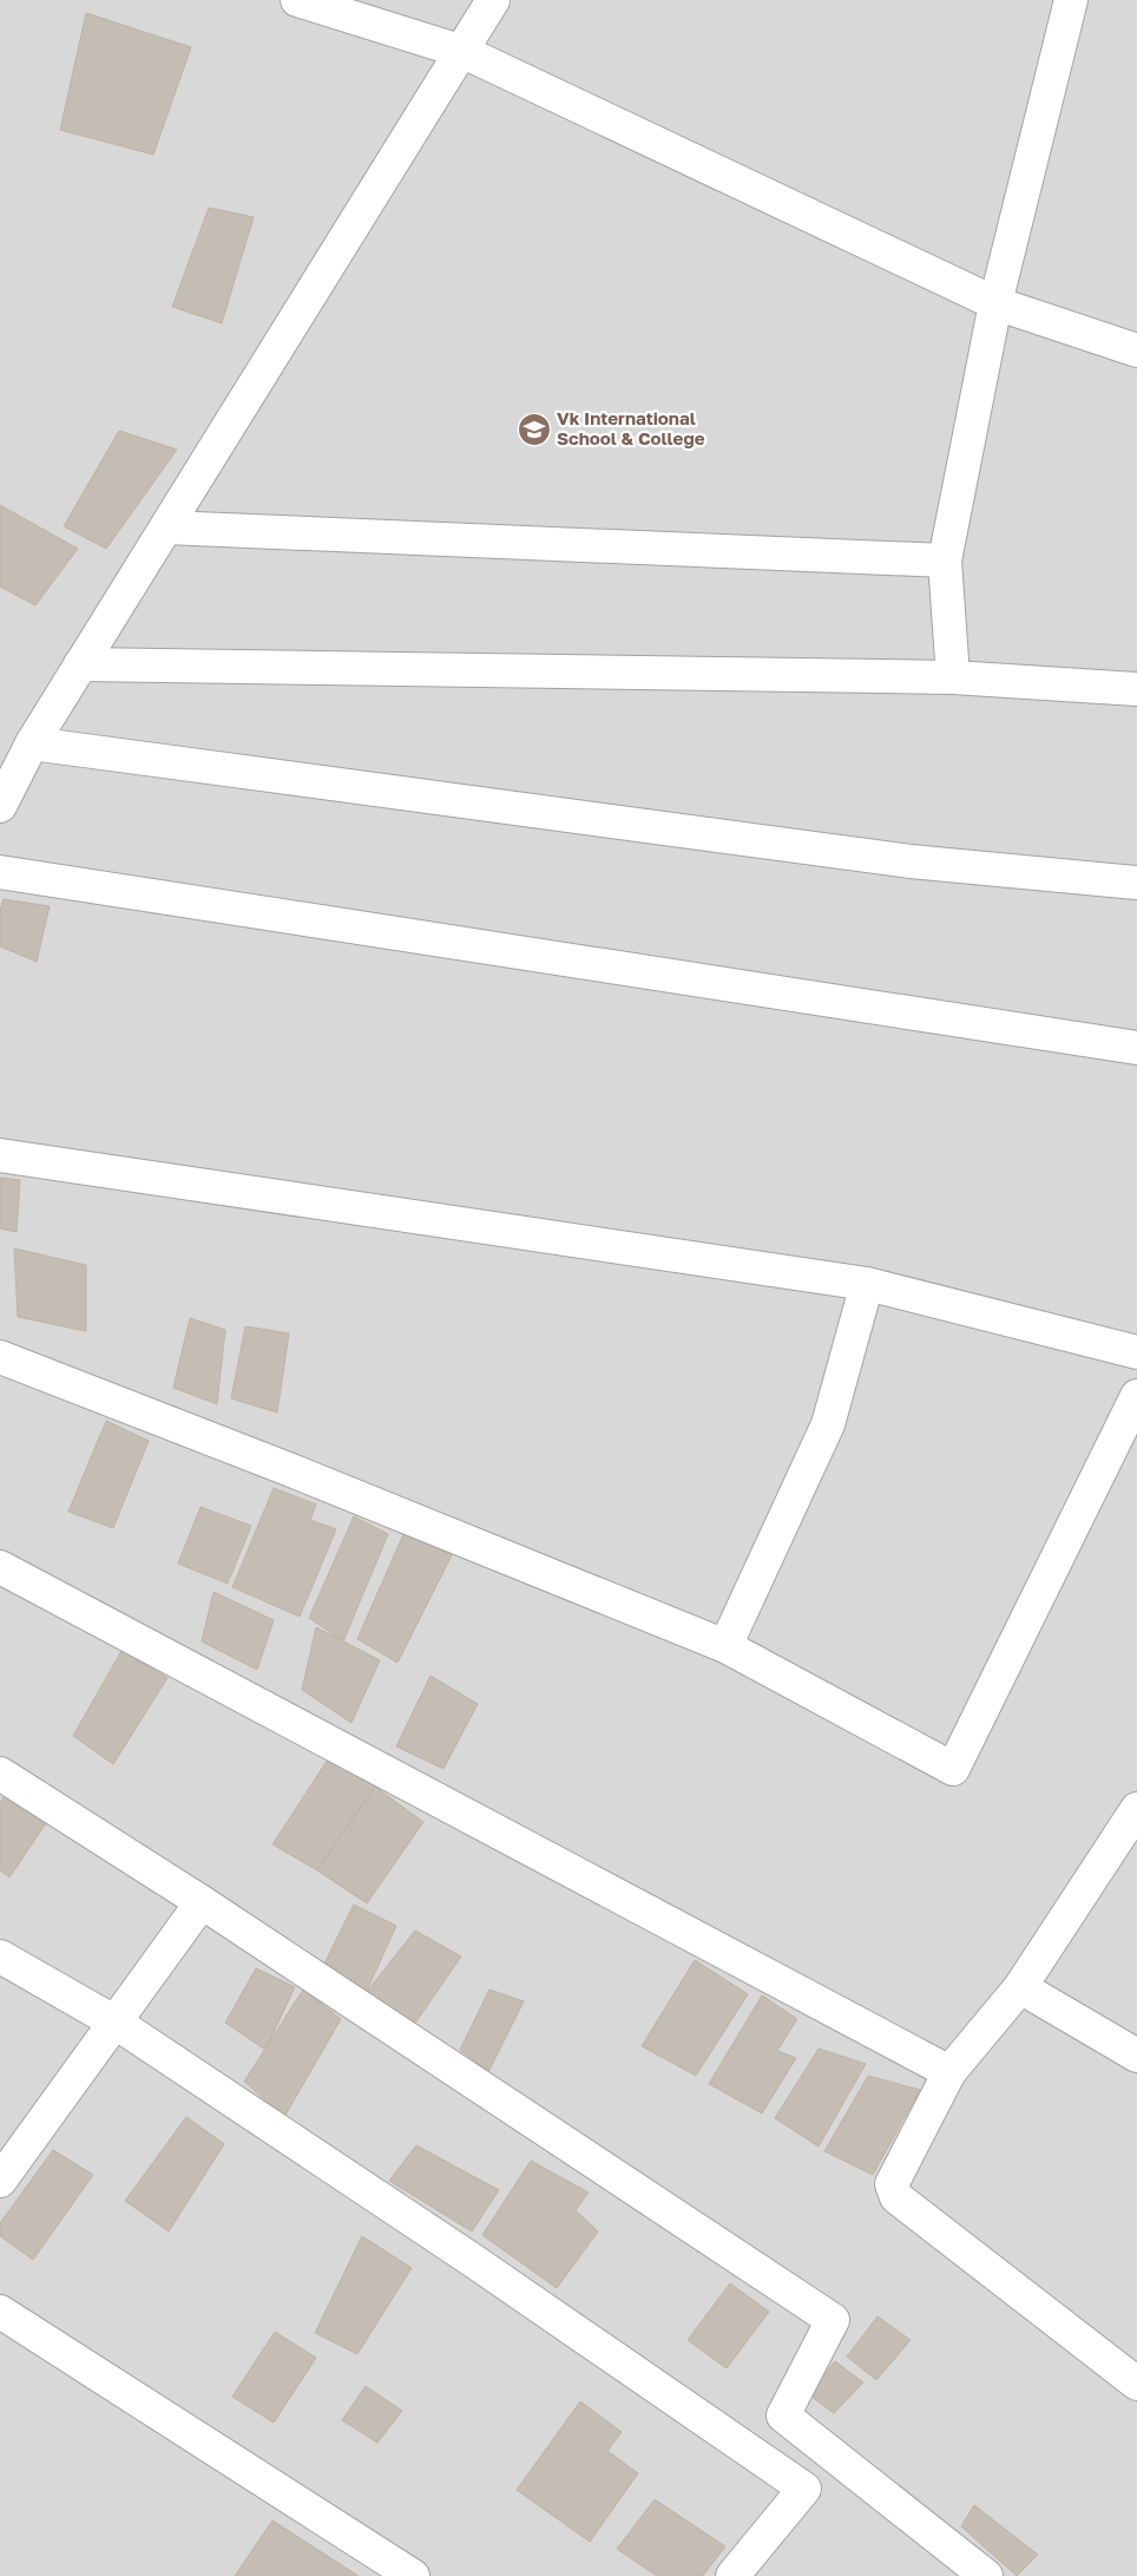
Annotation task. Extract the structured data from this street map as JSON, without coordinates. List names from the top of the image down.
{
  "places": {
    "school or university": ["Vk International School & College"]
  }
}
